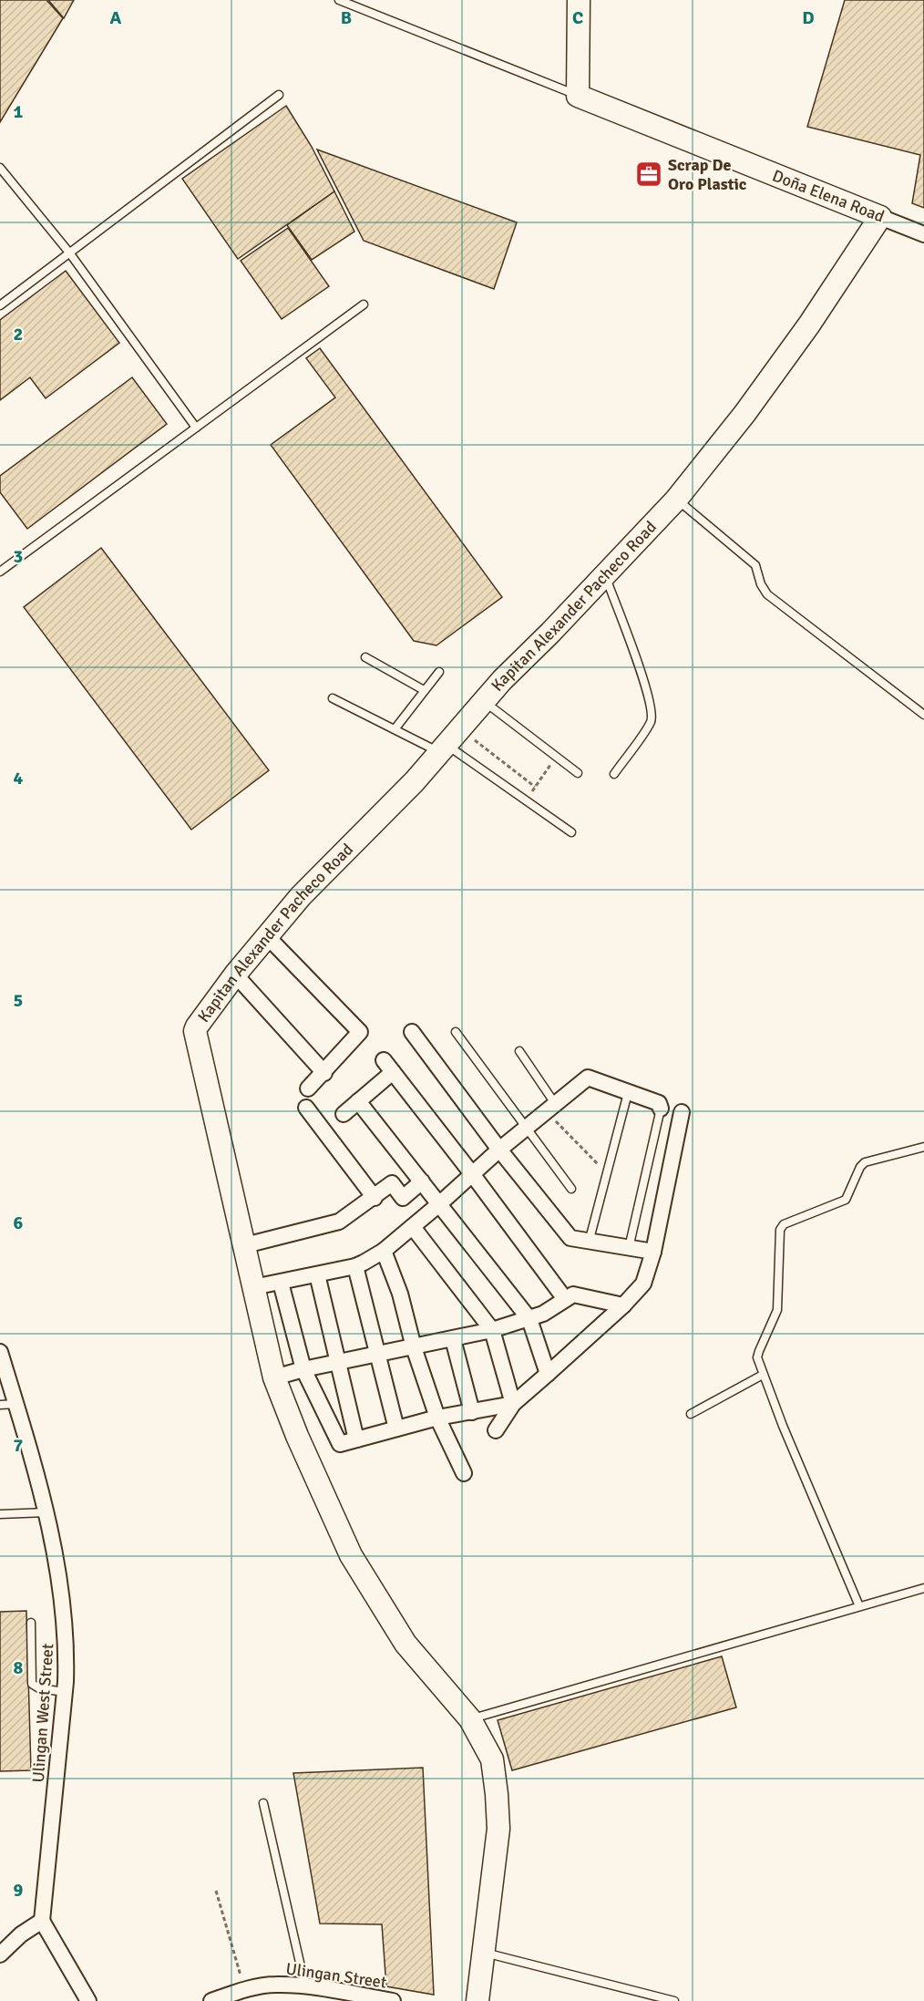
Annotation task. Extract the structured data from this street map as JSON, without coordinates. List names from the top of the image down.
{
  "streets": {
    "street": [
      "Doña Elena Road",
      "Kapitan Alexander Pacheco Road",
      "Ulingan West Street",
      "Ulingan Street"
    ]
  },
  "crossings": [
    ["Doña Elena Road", "Kapitan Alexander Pacheco Road"]
  ],
  "places": {
    "office": ["Scrap De Oro Plastic"]
  },
  "grid": {
    "columns": [
      "A",
      "B",
      "C",
      "D"
    ],
    "rows": [
      "1",
      "2",
      "3",
      "4",
      "5",
      "6",
      "7",
      "8",
      "9"
    ]
  }
}
